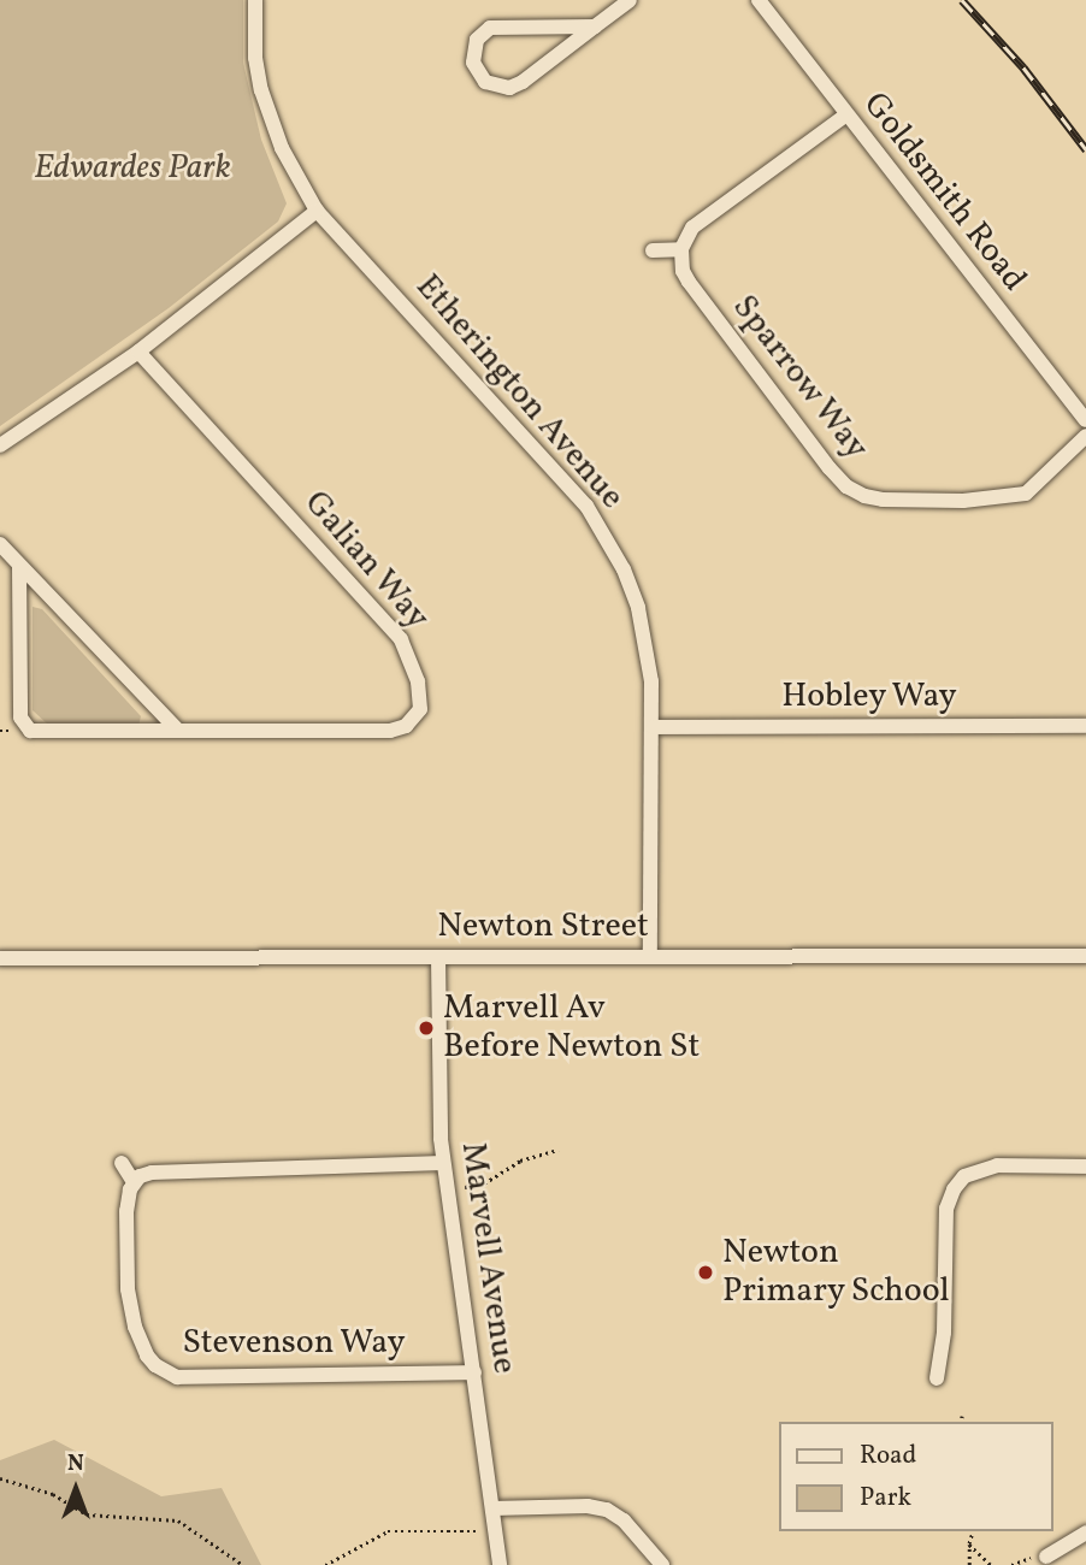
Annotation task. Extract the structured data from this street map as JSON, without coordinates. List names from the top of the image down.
{
  "streets": {
    "street": [
      "Goldsmith Road",
      "Sparrow Way",
      "Etherington Avenue",
      "Galian Way",
      "Hobley Way",
      "Newton Street",
      "Marvell Avenue",
      "Stevenson Way"
    ]
  },
  "crossings": [
    ["Etherington Avenue", "Hobley Way"],
    ["Etherington Avenue", "Newton Street"],
    ["Newton Street", "Marvell Avenue"],
    ["Marvell Avenue", "Stevenson Way"]
  ],
  "parks": ["Edwardes Park"],
  "places": ["Marvell Av Before Newton St", "Newton Primary School"],
  "legend": ["Road", "Park"],
  "north": "top"
}
